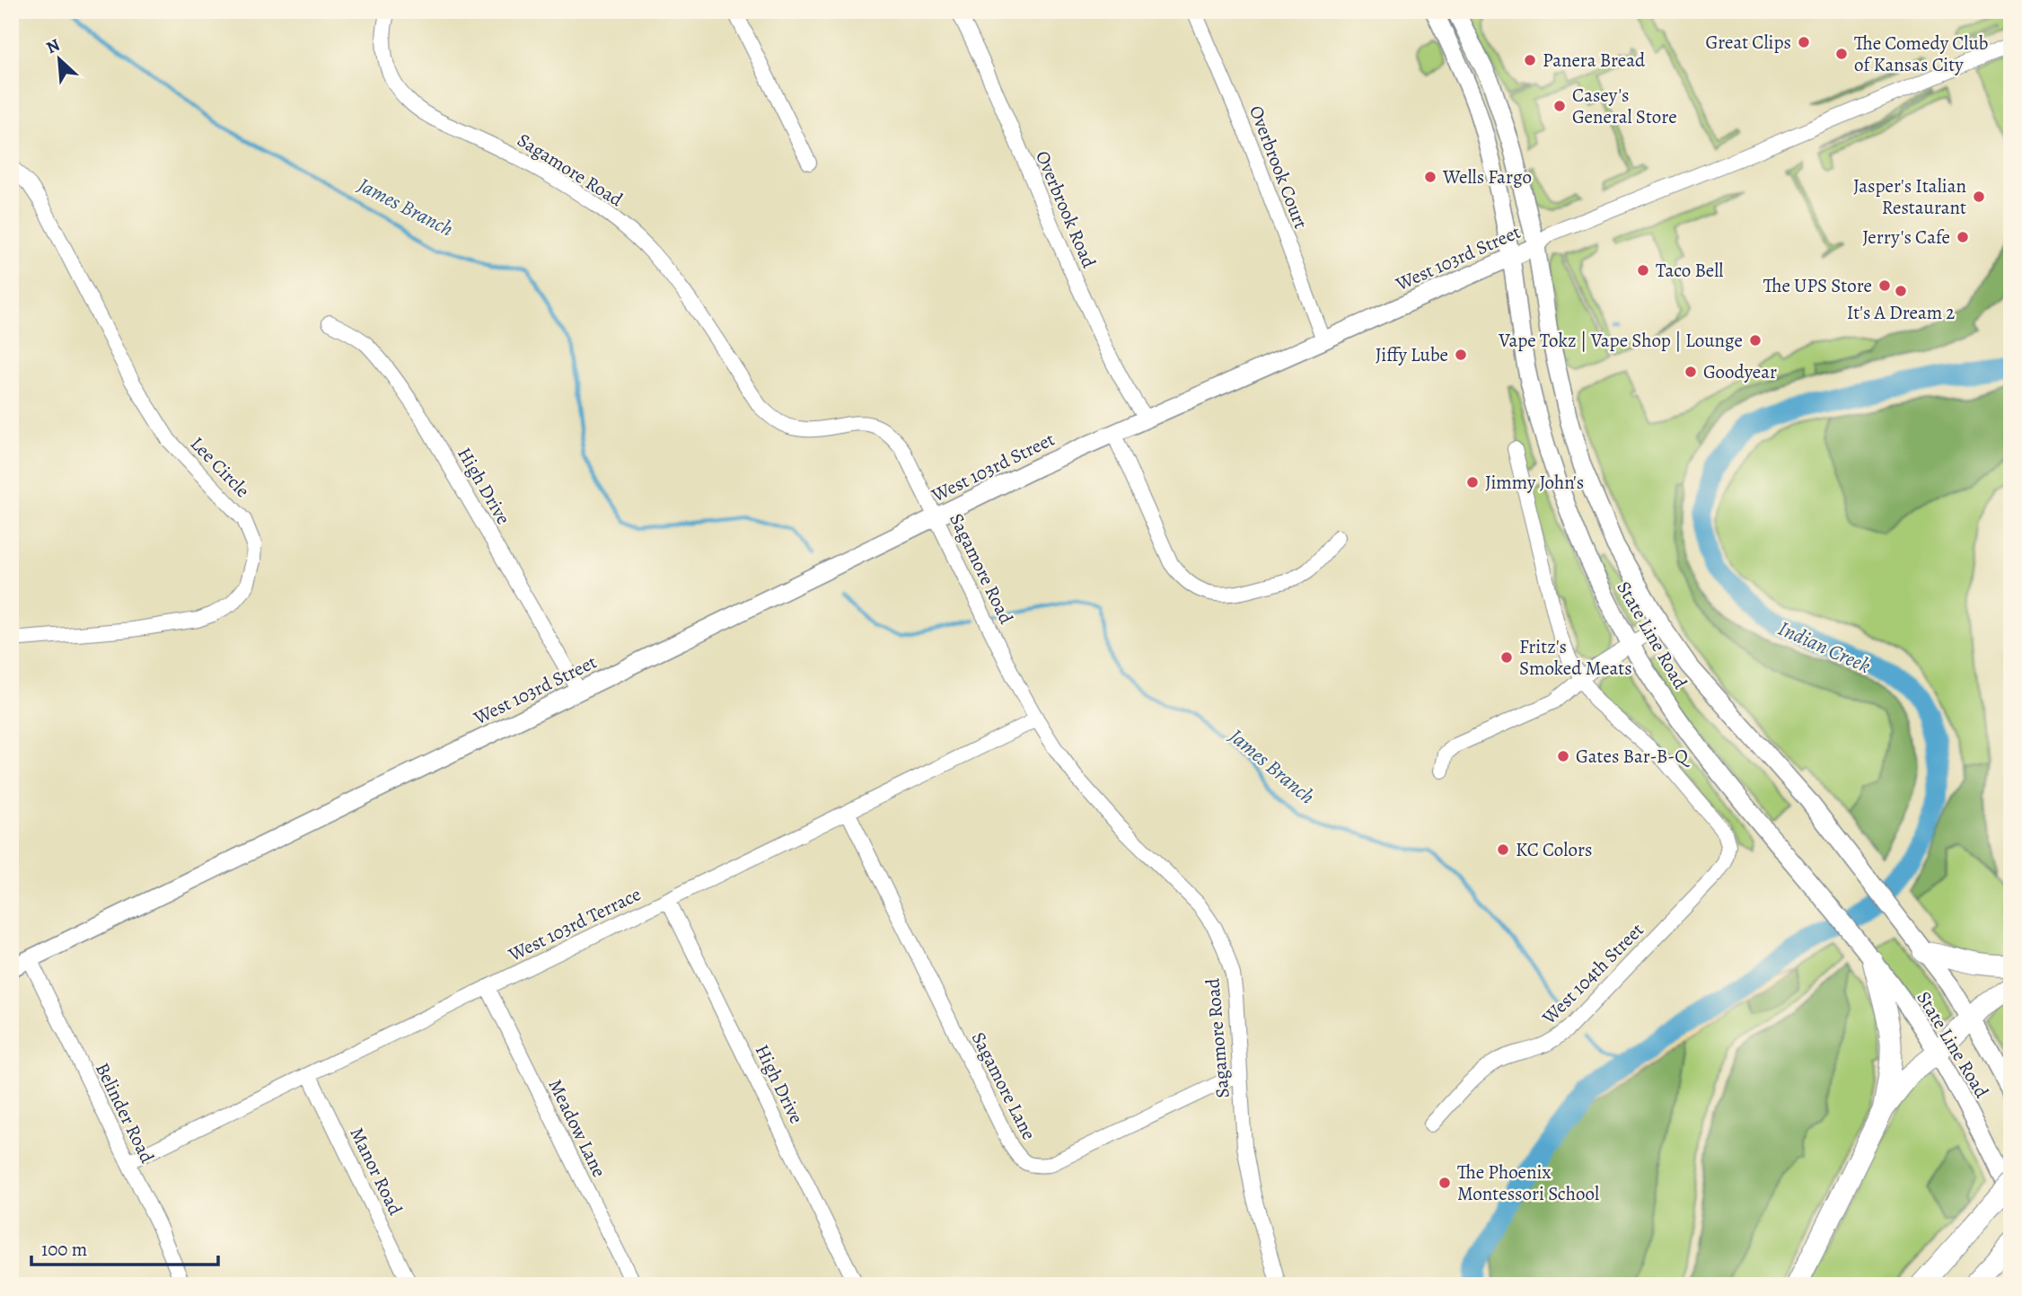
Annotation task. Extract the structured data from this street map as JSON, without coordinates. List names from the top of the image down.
{
  "streets": {
    "main road": ["West 103rd Street", "State Line Road"],
    "street": [
      "Overbrook Court",
      "Sagamore Road",
      "Overbrook Road",
      "Lee Circle",
      "High Drive",
      "West 103rd Terrace",
      "West 104th Street",
      "Sagamore Lane",
      "Belinder Road",
      "Meadow Lane",
      "Manor Road"
    ]
  },
  "crossings": [
    ["Overbrook Court", "West 103rd Street"],
    ["Sagamore Road", "West 103rd Street"],
    ["Sagamore Road", "West 103rd Terrace"],
    ["Sagamore Road", "Sagamore Lane"],
    ["Overbrook Road", "West 103rd Street"],
    ["West 103rd Street", "High Drive"],
    ["West 103rd Street", "State Line Road"],
    ["West 103rd Street", "Belinder Road"],
    ["High Drive", "West 103rd Terrace"],
    ["West 103rd Terrace", "Sagamore Lane"],
    ["West 103rd Terrace", "Belinder Road"],
    ["West 103rd Terrace", "Meadow Lane"],
    ["West 103rd Terrace", "Manor Road"]
  ],
  "water": ["James Branch", "Indian Creek"],
  "places": [
    "Great Clips",
    "The Comedy Club of Kansas City",
    "Panera Bread",
    "Casey's General Store",
    "Wells Fargo",
    "Jasper's Italian Restaurant",
    "Jerry's Cafe",
    "Taco Bell",
    "The UPS Store",
    "It's A Dream 2",
    "Vape Tokz | Vape Shop | Lounge",
    "Jiffy Lube",
    "Goodyear",
    "Jimmy John's",
    "Fritz's Smoked Meats",
    "Gates Bar-B-Q",
    "KC Colors",
    "The Phoenix Montessori School"
  ],
  "scale_bar": "100 m",
  "north": "top left"
}
